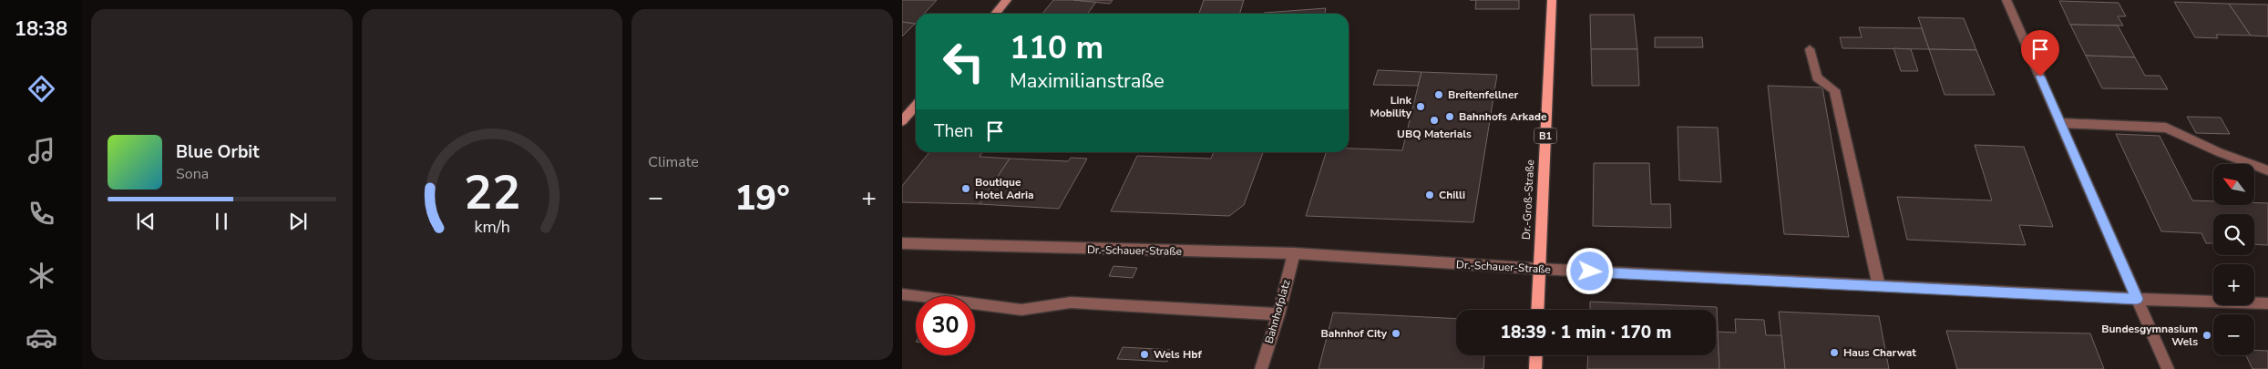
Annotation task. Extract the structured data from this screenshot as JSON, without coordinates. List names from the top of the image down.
{
  "streets": {
    "main road": ["B1", "Dr.-Groß-Straße"],
    "street": ["Dr.-Schauer-Straße", "Bahnhofplatz"]
  },
  "crossings": [
    ["Dr.-Groß-Straße", "Dr.-Schauer-Straße"],
    ["Dr.-Schauer-Straße", "Bahnhofplatz"]
  ],
  "places": [
    "Breitenfellner",
    "Link Mobility",
    "Bahnhofs Arkade",
    "UBQ Materials",
    "Boutique Hotel Adria",
    "Chilli",
    "Bahnhof City",
    "Bundesgymnasium Wels",
    "Haus Charwat",
    "Wels Hbf"
  ],
  "north": "top left",
  "page": {
    "tabs": "18:38",
    "tile": "Climate",
    "turn": ["110 m", "Maximilianstraße"],
    "then": "Then",
    "song": ["Blue Orbit", "Sona"],
    "map_buttons": ["+", "−"],
    "heat": ["−", "19°", "+"],
    "limit": "30",
    "trip": "18:39 · 1 min · 170 m",
    "gauge": ["22", "km/h"]
  }
}
